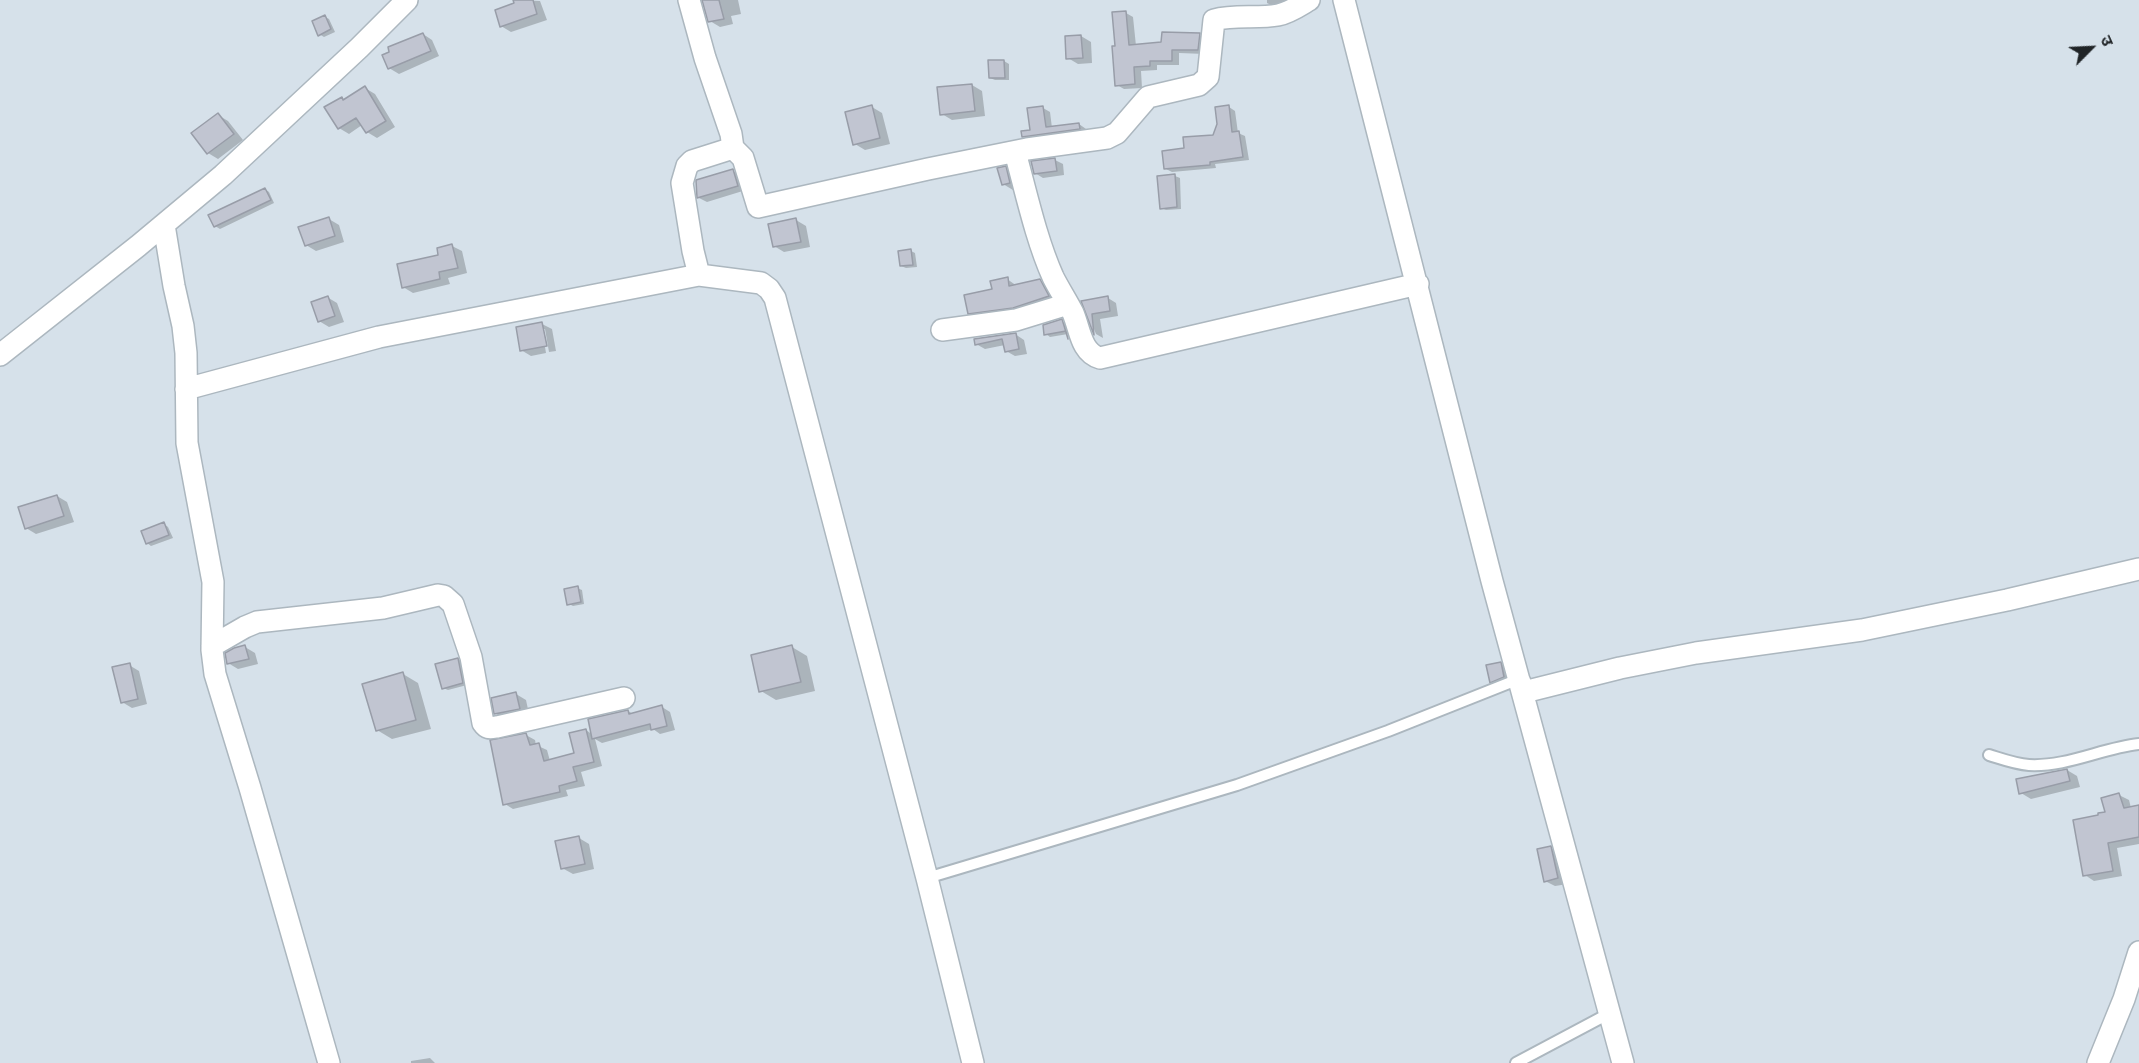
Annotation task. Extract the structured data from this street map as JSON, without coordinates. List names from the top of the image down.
{
  "north": "top right"
}
